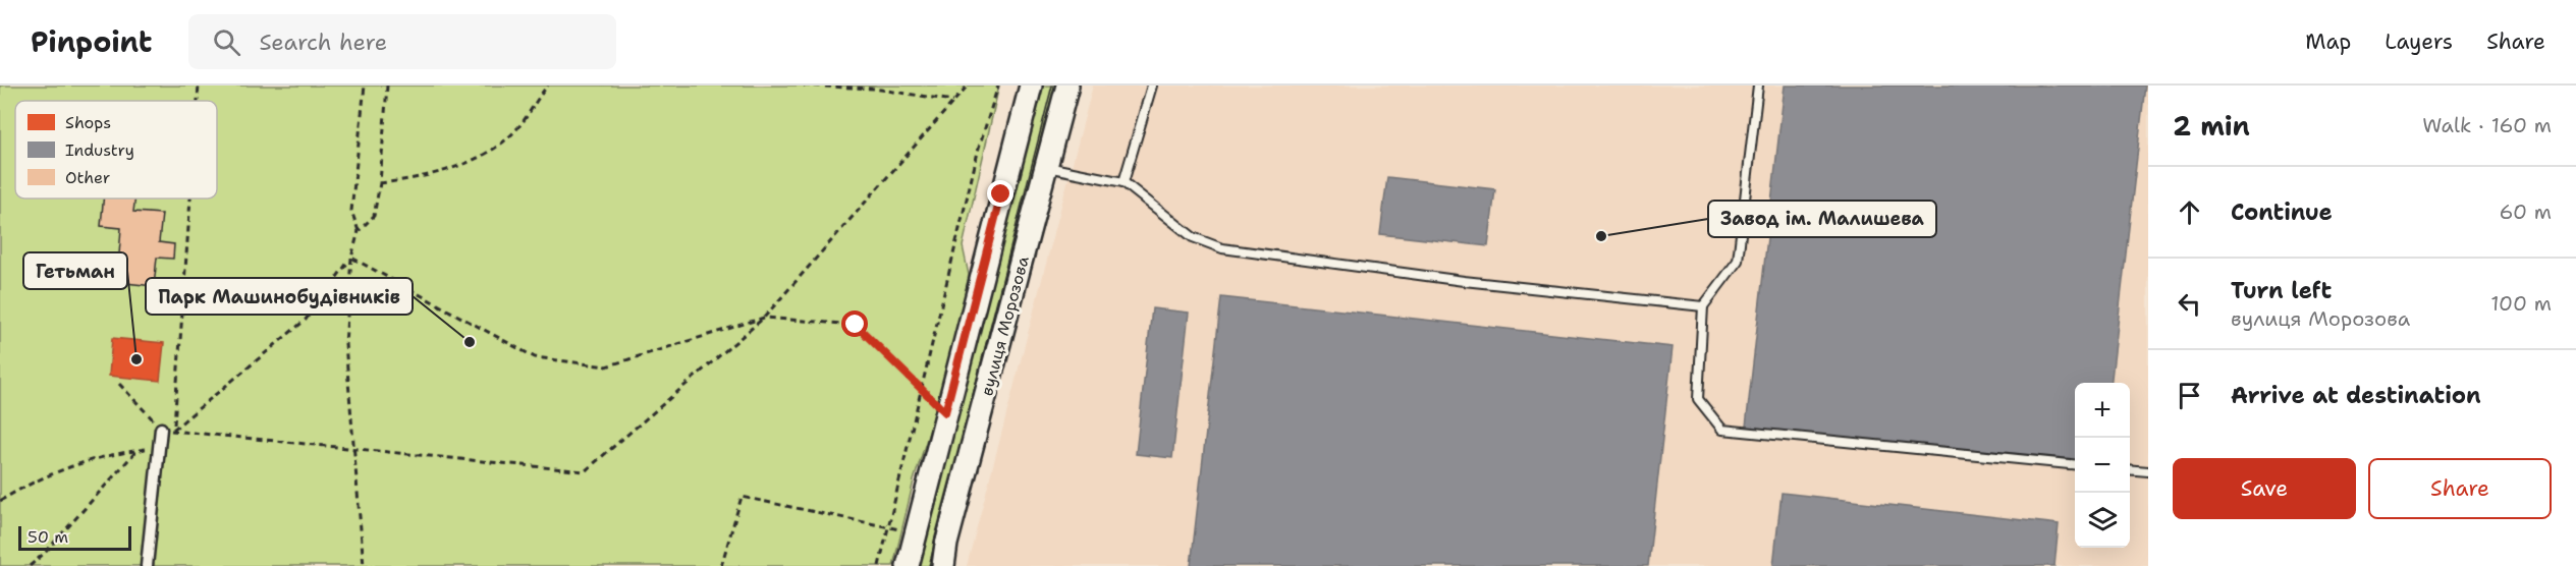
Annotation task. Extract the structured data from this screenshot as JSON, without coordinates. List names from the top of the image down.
{
  "streets": {
    "main road": ["вулиця Морозова"]
  },
  "places": ["Завод ім. Малишева", "Парк Машинобудівників", "Гетьман"],
  "legend": ["Shops", "Industry", "Other"],
  "scale_bar": "50 m",
  "page": {
    "header": "Pinpoint",
    "search": "Search here",
    "nav": ["Map", "Layers", "Share"],
    "heading": ["2 min", "Walk · 160 m"],
    "list": [
      ["Continue", "60 m"],
      ["Turn left", "вулиця Морозова", "100 m"],
      "Arrive at destination"
    ],
    "map_buttons": ["+", "−"],
    "buttons": ["Save", "Share"],
    "scale": "50 m"
  }
}
